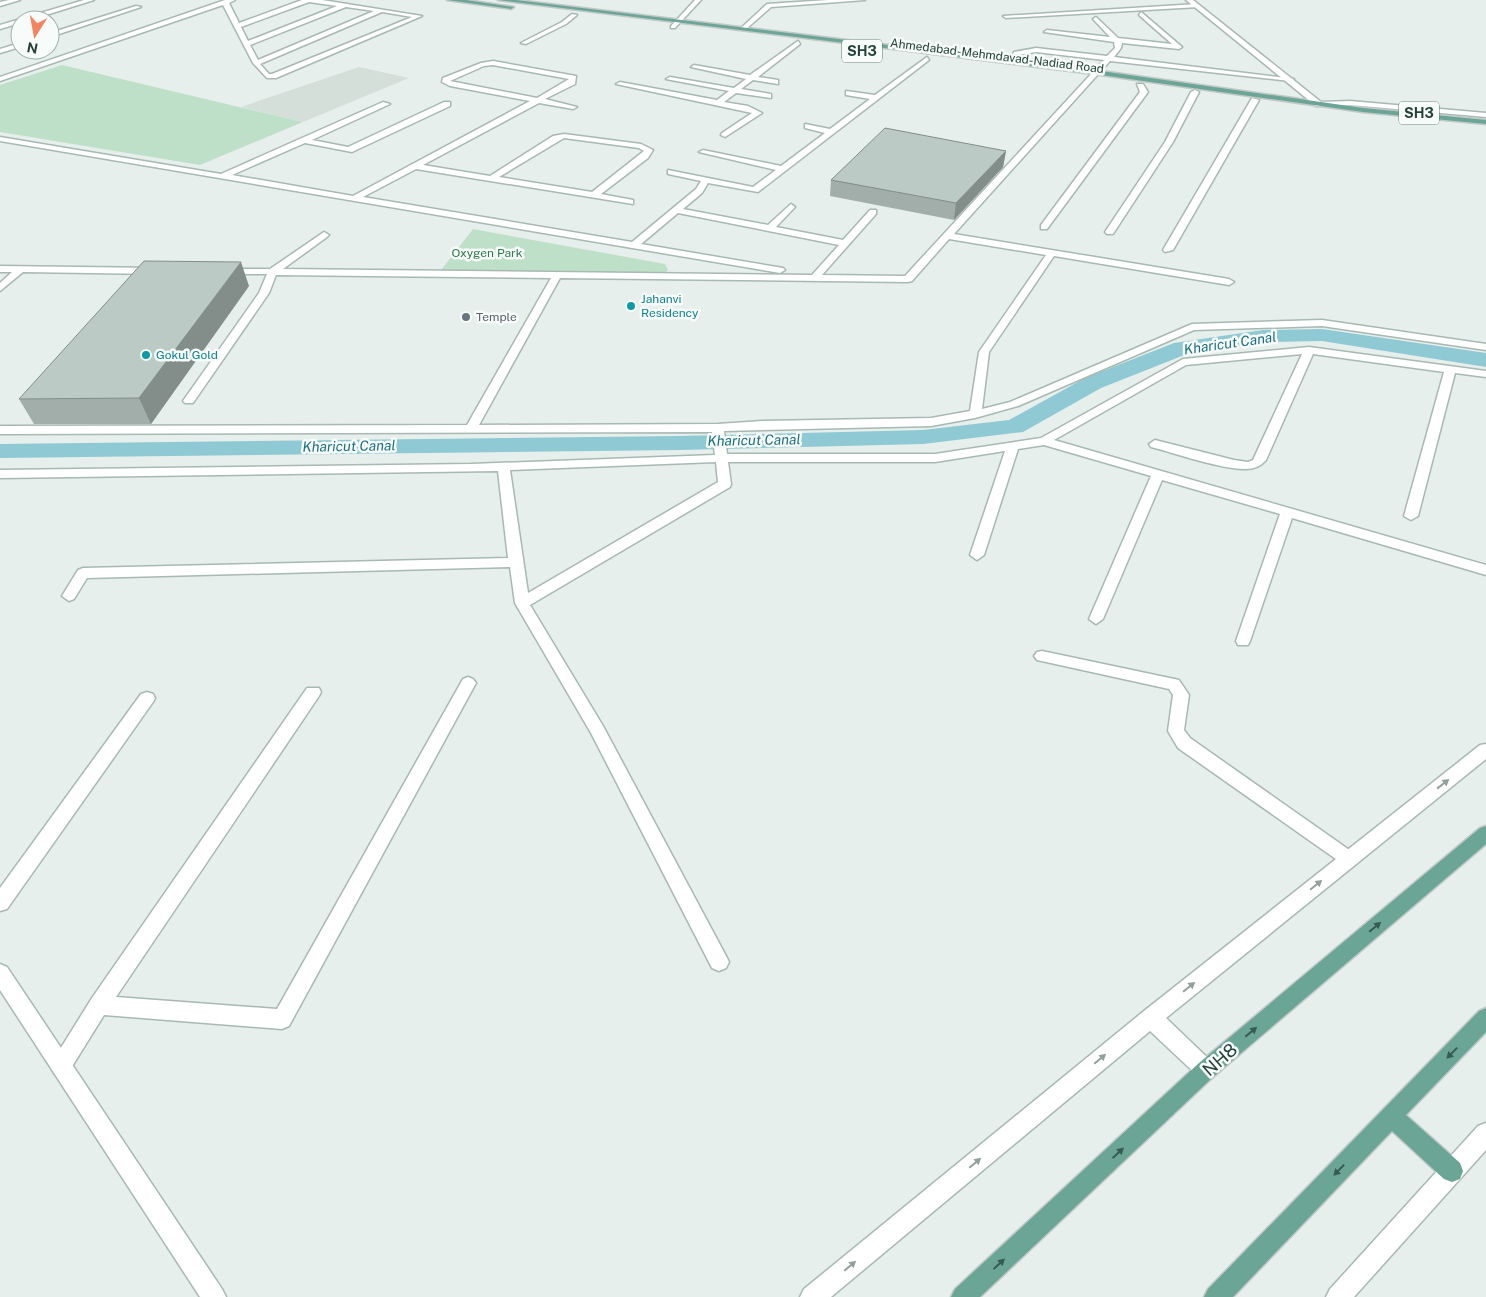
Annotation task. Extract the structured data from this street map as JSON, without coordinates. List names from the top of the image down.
{
  "streets": {
    "main road": ["SH3", "Ahmedabad-Mehmdavad-Nadiad Road", "NH8"]
  },
  "one_way": ["NH8"],
  "water": ["Kharicut Canal"],
  "parks": ["Oxygen Park"],
  "places": ["Jahanvi Residency", "Temple", "Gokul Gold"],
  "north": "bottom"
}
